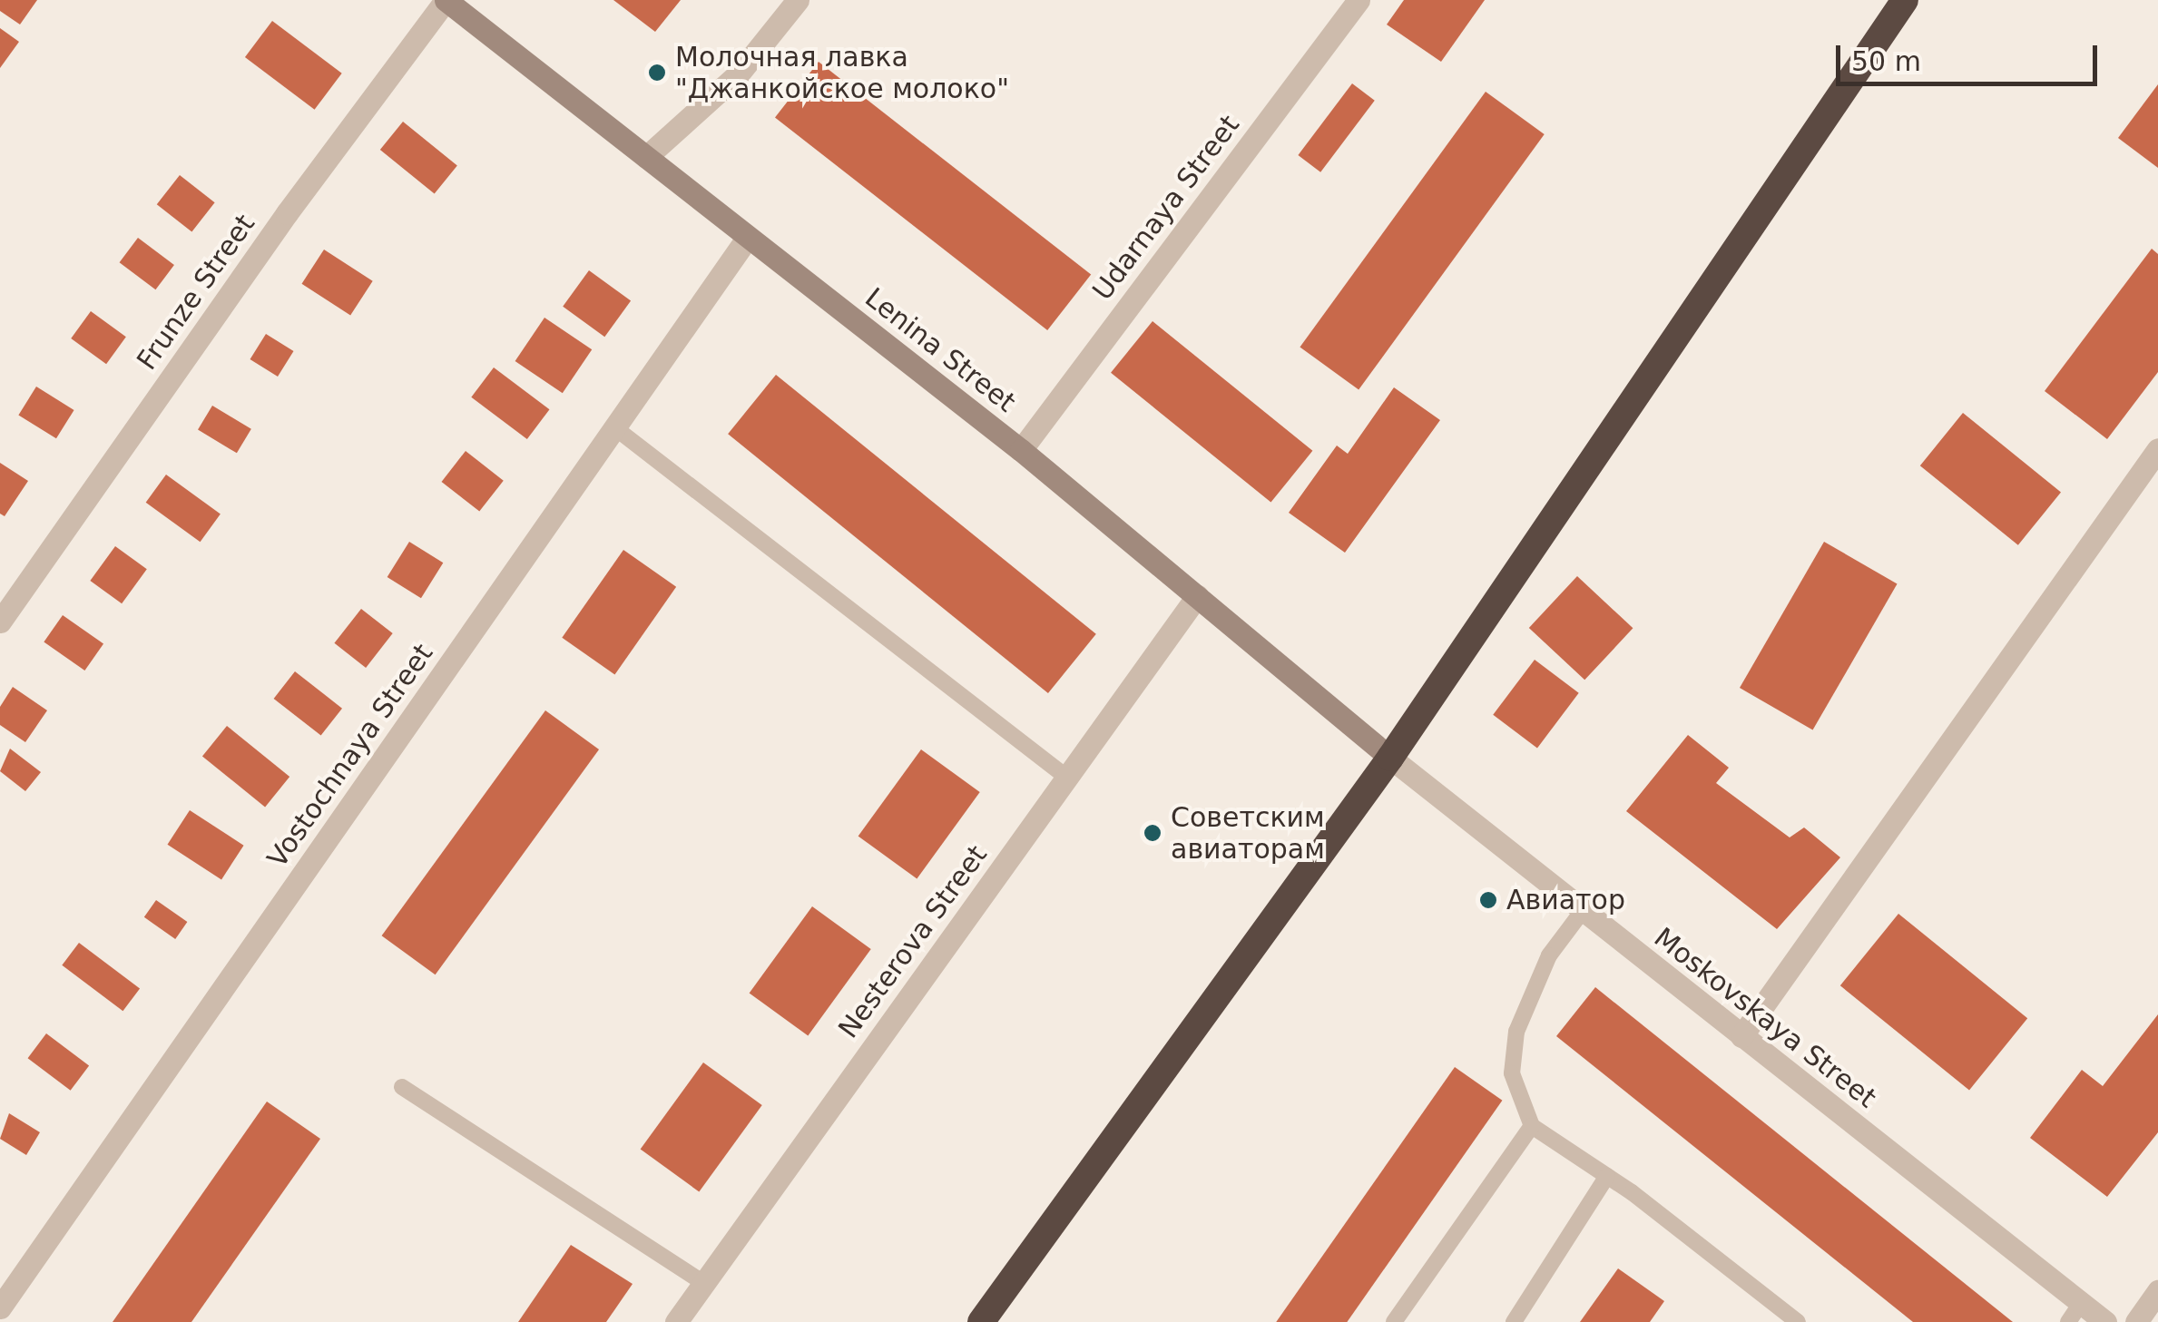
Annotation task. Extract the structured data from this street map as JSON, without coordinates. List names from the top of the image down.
{
  "streets": {
    "main road": ["Lenina Street"],
    "street": [
      "Udarnaya Street",
      "Frunze Street",
      "Vostochnaya Street",
      "Nesterova Street",
      "Moskovskaya Street"
    ]
  },
  "crossings": [
    ["Udarnaya Street", "Lenina Street"],
    ["Frunze Street", "Lenina Street"],
    ["Lenina Street", "Vostochnaya Street"],
    ["Lenina Street", "Nesterova Street"],
    ["Lenina Street", "Moskovskaya Street"]
  ],
  "places": ["Молочная лавка \"Джанкойское молоко\"", "Советским авиаторам", "Авиатор"],
  "scale_bar": "50 m"
}
